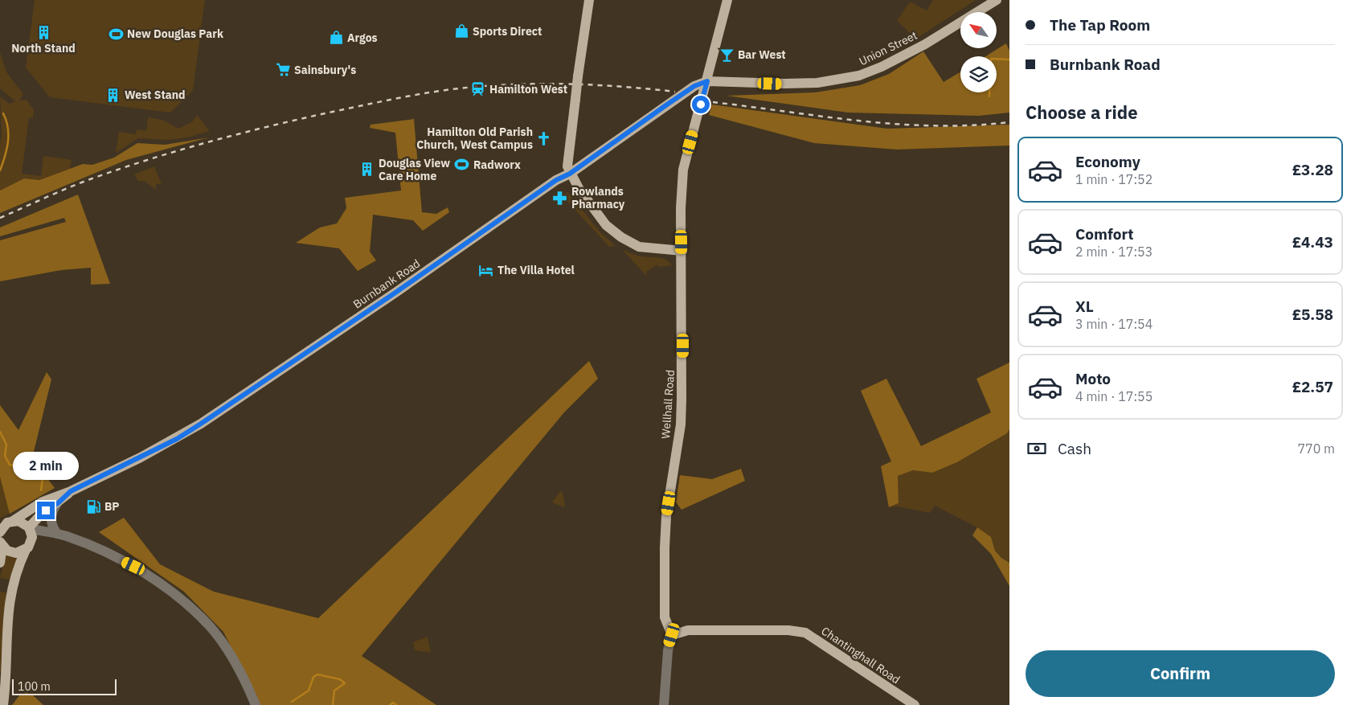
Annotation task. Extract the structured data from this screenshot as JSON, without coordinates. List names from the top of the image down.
{
  "streets": {
    "main road": [
      "Union Street",
      "Burnbank Road",
      "Wellhall Road",
      "Chantinghall Road"
    ]
  },
  "crossings": [
    ["Union Street", "Burnbank Road"],
    ["Union Street", "Wellhall Road"],
    ["Burnbank Road", "Wellhall Road"],
    ["Wellhall Road", "Chantinghall Road"]
  ],
  "places": {
    "shop": ["Sports Direct", "Argos"],
    "building": ["North Stand", "West Stand", "Douglas View Care Home"],
    "sports": ["New Douglas Park", "Radworx"],
    "bar": ["Bar West"],
    "supermarket": ["Sainsbury's"],
    "station": ["Hamilton West"],
    "church": ["Hamilton Old Parish Church, West Campus"],
    "pharmacy": ["Rowlands Pharmacy"],
    "hotel": ["The Villa Hotel"],
    "fuel station": ["BP"]
  },
  "scale_bar": "100 m",
  "north": "top left",
  "page": {
    "banner": ["The Tap Room", "Burnbank Road"],
    "heading": "Choose a ride",
    "list": [
      {
        "name": "Economy",
        "note": "1 min · 17:52",
        "value": "£3.28"
      },
      {
        "name": "Comfort",
        "note": "2 min · 17:53",
        "value": "£4.43"
      },
      {
        "name": "XL",
        "note": "3 min · 17:54",
        "value": "£5.58"
      },
      {
        "name": "Moto",
        "note": "4 min · 17:55",
        "value": "£2.57"
      }
    ],
    "pay": ["Cash", "770 m"],
    "bubble": "2 min",
    "buttons": "Confirm",
    "scale": "100 m"
  }
}
